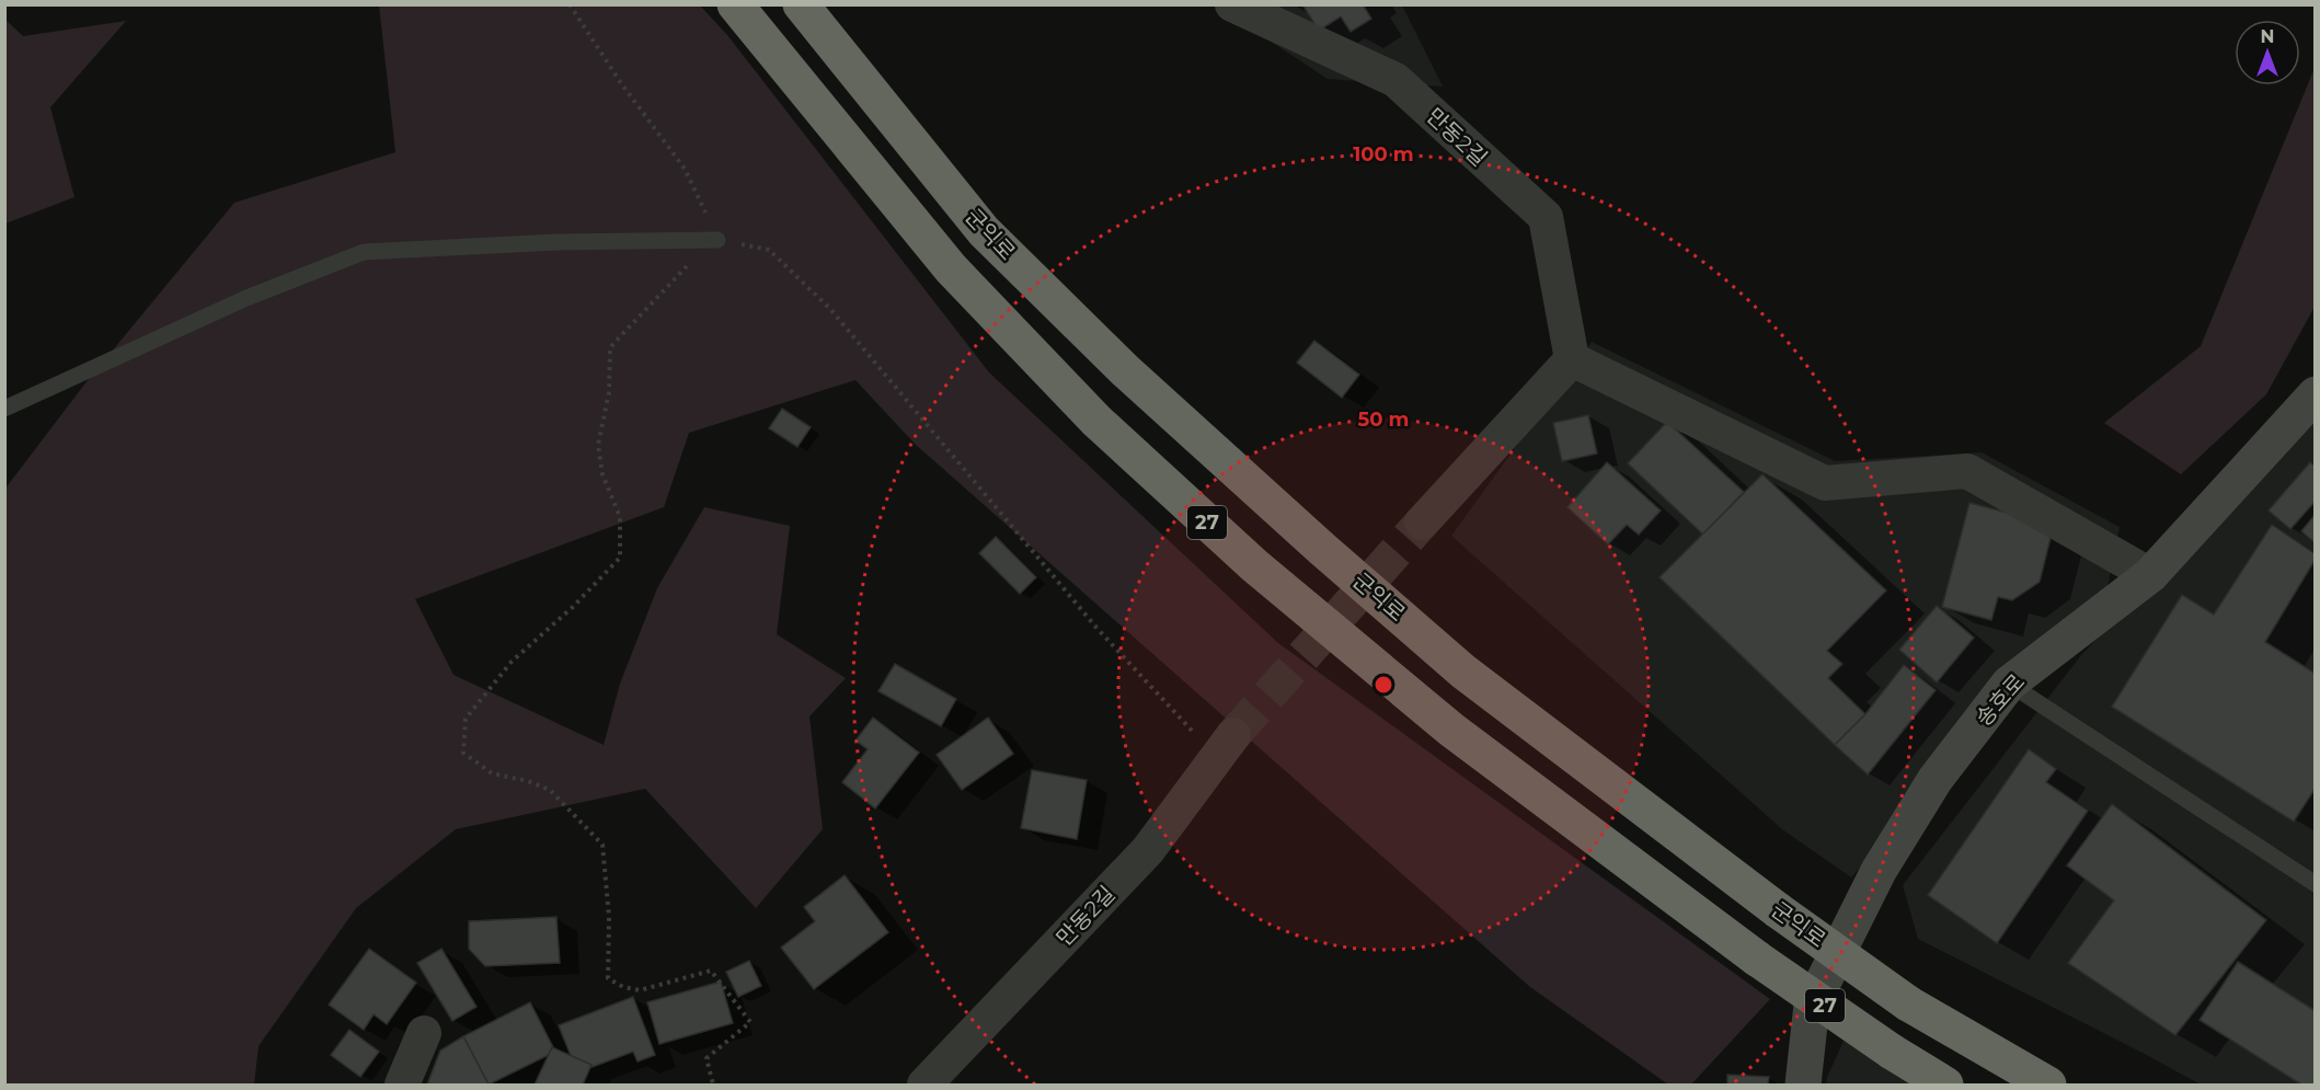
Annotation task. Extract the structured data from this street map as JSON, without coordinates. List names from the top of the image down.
{
  "streets": {
    "highway": ["군익로", "27"],
    "main road": ["송호로"],
    "street": ["만동2길"]
  },
  "north": "top",
  "rings": ["100 m", "50 m"]
}
